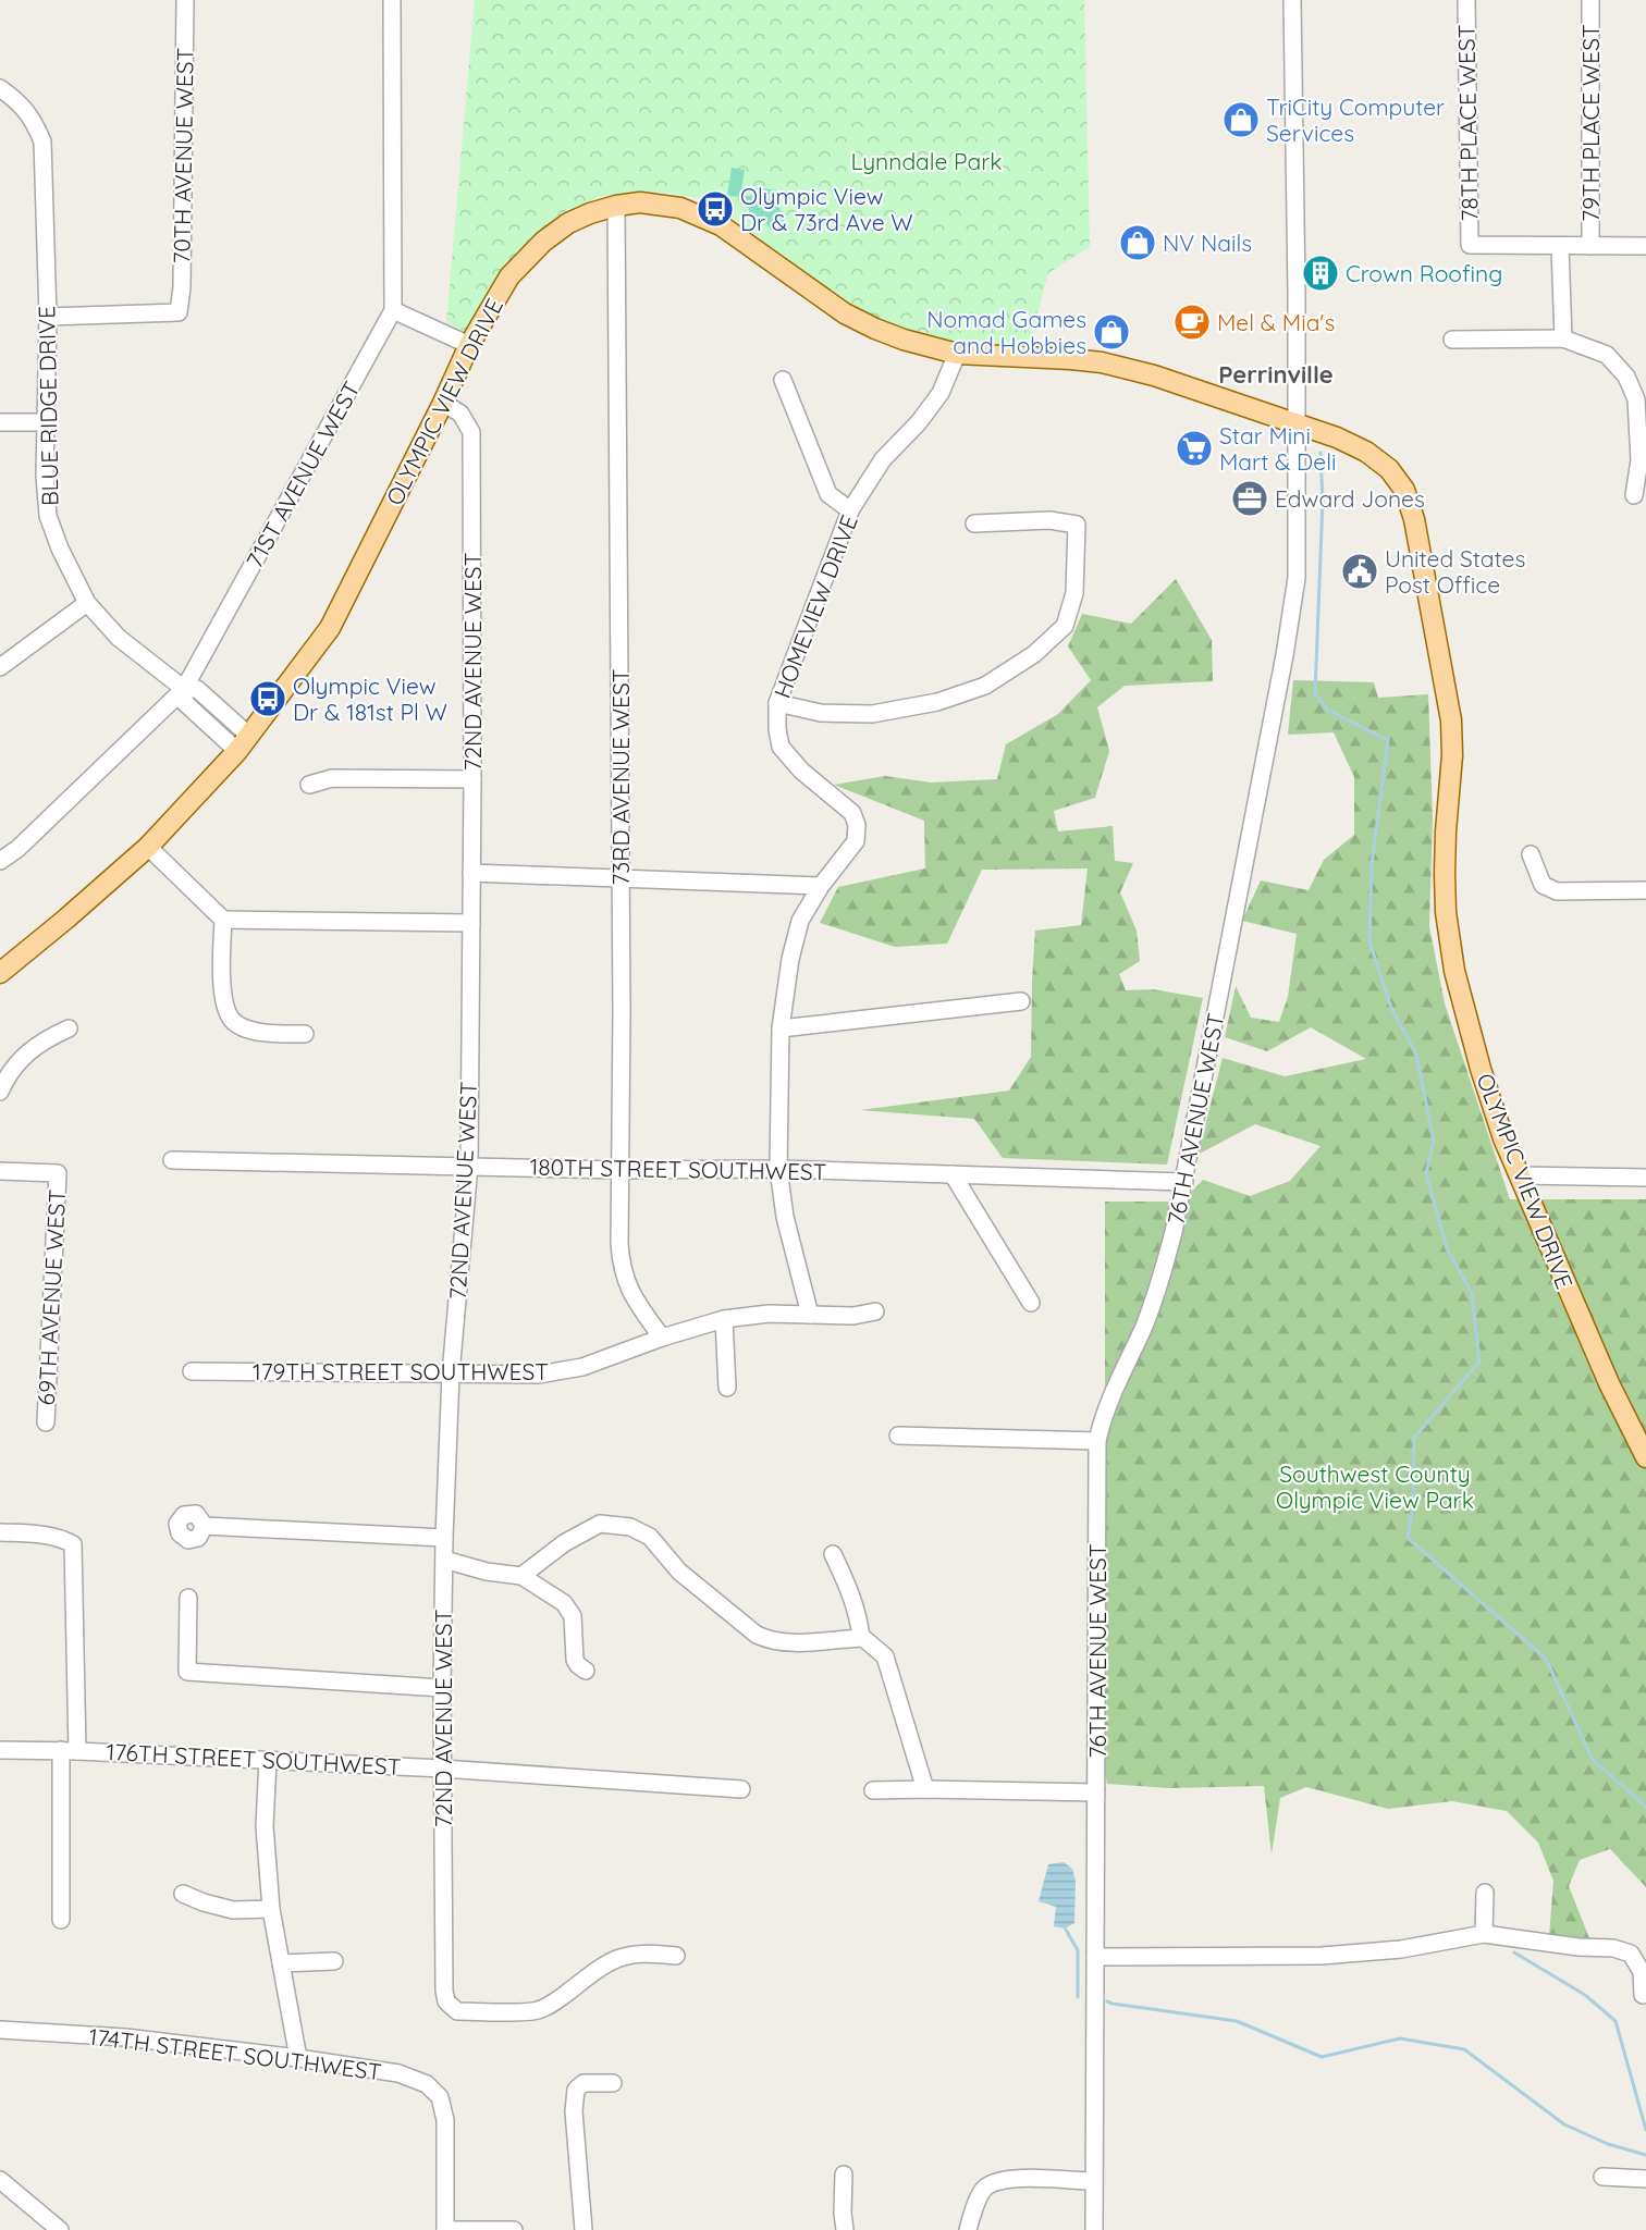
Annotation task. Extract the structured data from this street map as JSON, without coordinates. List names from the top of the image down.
{
  "streets": {
    "main road": ["OLYMPIC VIEW DRIVE"],
    "street": [
      "78TH PLACE WEST",
      "79TH PLACE WEST",
      "70TH AVENUE WEST",
      "BLUE RIDGE DRIVE",
      "71ST AVENUE WEST",
      "HOMEVIEW DRIVE",
      "72ND AVENUE WEST",
      "73RD AVENUE WEST",
      "76TH AVENUE WEST",
      "180TH STREET SOUTHWEST",
      "69TH AVENUE WEST",
      "179TH STREET SOUTHWEST",
      "176TH STREET SOUTHWEST",
      "174TH STREET SOUTHWEST"
    ]
  },
  "crossings": [
    ["78TH PLACE WEST", "79TH PLACE WEST"],
    ["70TH AVENUE WEST", "BLUE RIDGE DRIVE"],
    ["OLYMPIC VIEW DRIVE", "BLUE RIDGE DRIVE"],
    ["OLYMPIC VIEW DRIVE", "HOMEVIEW DRIVE"],
    ["OLYMPIC VIEW DRIVE", "72ND AVENUE WEST"],
    ["OLYMPIC VIEW DRIVE", "73RD AVENUE WEST"],
    ["OLYMPIC VIEW DRIVE", "76TH AVENUE WEST"],
    ["BLUE RIDGE DRIVE", "71ST AVENUE WEST"],
    ["HOMEVIEW DRIVE", "180TH STREET SOUTHWEST"],
    ["HOMEVIEW DRIVE", "179TH STREET SOUTHWEST"],
    ["72ND AVENUE WEST", "180TH STREET SOUTHWEST"],
    ["72ND AVENUE WEST", "179TH STREET SOUTHWEST"],
    ["72ND AVENUE WEST", "176TH STREET SOUTHWEST"],
    ["73RD AVENUE WEST", "180TH STREET SOUTHWEST"],
    ["73RD AVENUE WEST", "179TH STREET SOUTHWEST"],
    ["76TH AVENUE WEST", "180TH STREET SOUTHWEST"]
  ],
  "districts": ["Perrinville"],
  "parks": ["Lynndale Park", "Southwest County Olympic View Park"],
  "places": {
    "shop": ["TriCity Computer Services", "NV Nails", "Nomad Games and Hobbies"],
    "bus stop": ["Olympic View Dr & 73rd Ave W", "Olympic View Dr & 181st Pl W"],
    "building": ["Crown Roofing"],
    "cafe": ["Mel & Mia's"],
    "supermarket": ["Star Mini Mart & Deli"],
    "office": ["Edward Jones"],
    "public building": ["United States Post Office"]
  }
}
